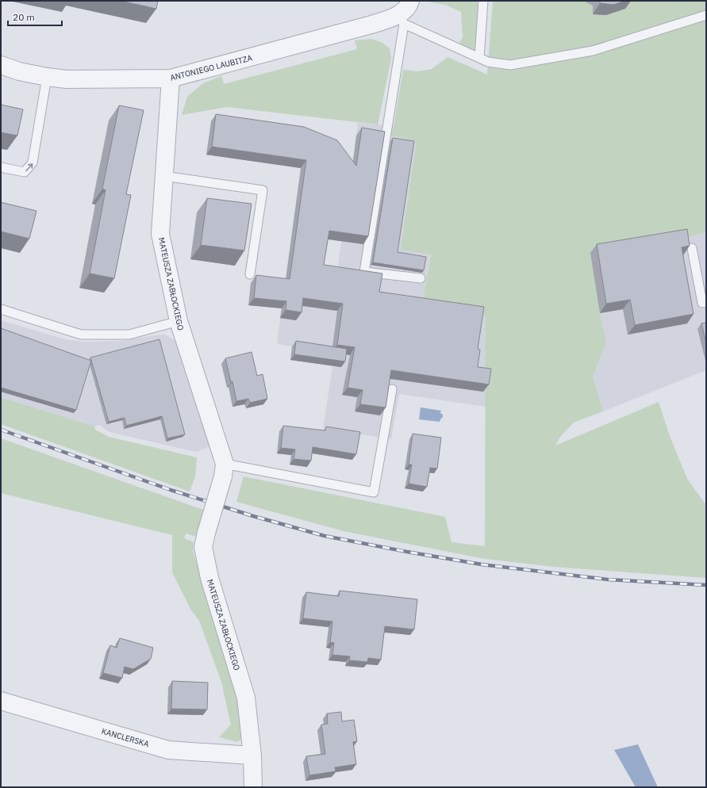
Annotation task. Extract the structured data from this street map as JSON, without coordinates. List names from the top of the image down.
{
  "streets": {
    "street": ["ANTONIEGO LAUBITZA", "MATEUSZA ZABŁOCKIEGO", "KANCLERSKA"]
  },
  "crossings": [
    ["ANTONIEGO LAUBITZA", "MATEUSZA ZABŁOCKIEGO"],
    ["MATEUSZA ZABŁOCKIEGO", "KANCLERSKA"]
  ],
  "scale_bar": "20 m"
}
